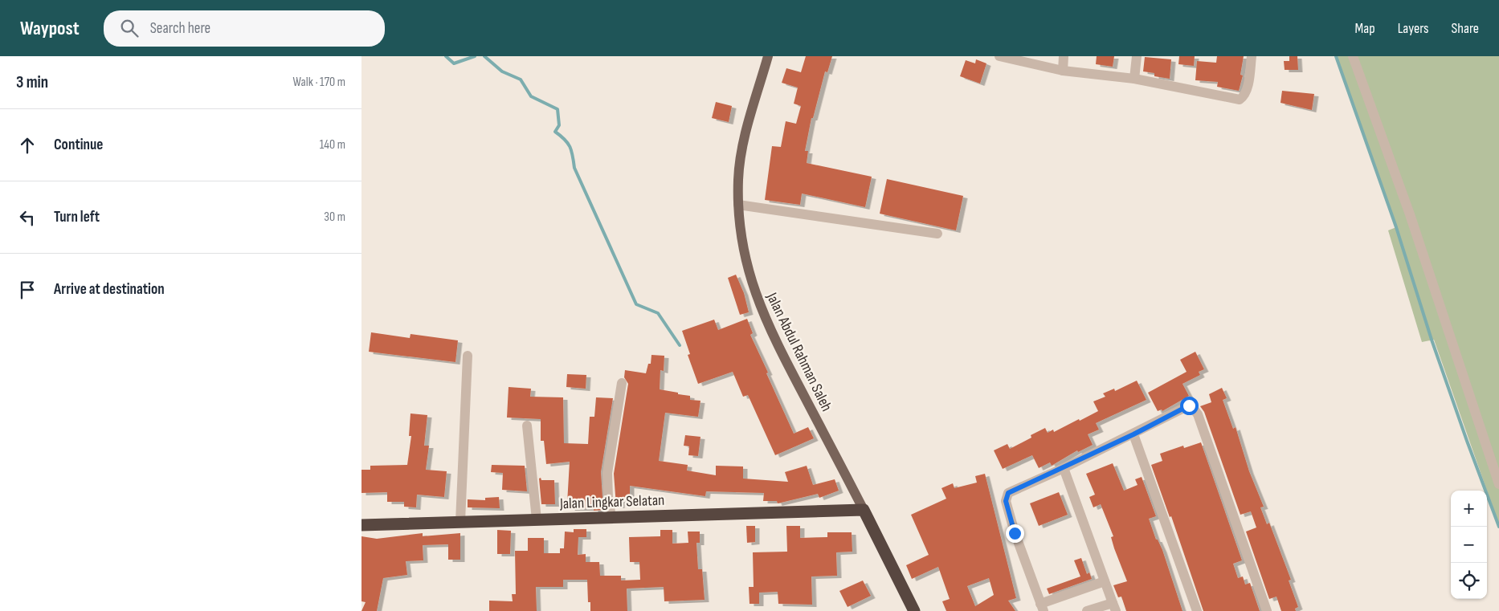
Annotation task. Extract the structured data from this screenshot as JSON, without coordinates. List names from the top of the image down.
{
  "streets": {
    "highway": ["Jalan Lingkar Selatan"],
    "main road": ["Jalan Abdul Rahman Saleh"]
  },
  "crossings": [
    ["Jalan Abdul Rahman Saleh", "Jalan Lingkar Selatan"]
  ],
  "page": {
    "header": "Waypost",
    "search": "Search here",
    "nav": ["Map", "Layers", "Share"],
    "heading": ["3 min", "Walk · 170 m"],
    "list": [
      ["Continue", "140 m"],
      ["Turn left", "30 m"],
      "Arrive at destination"
    ],
    "map_buttons": ["+", "−"]
  }
}
